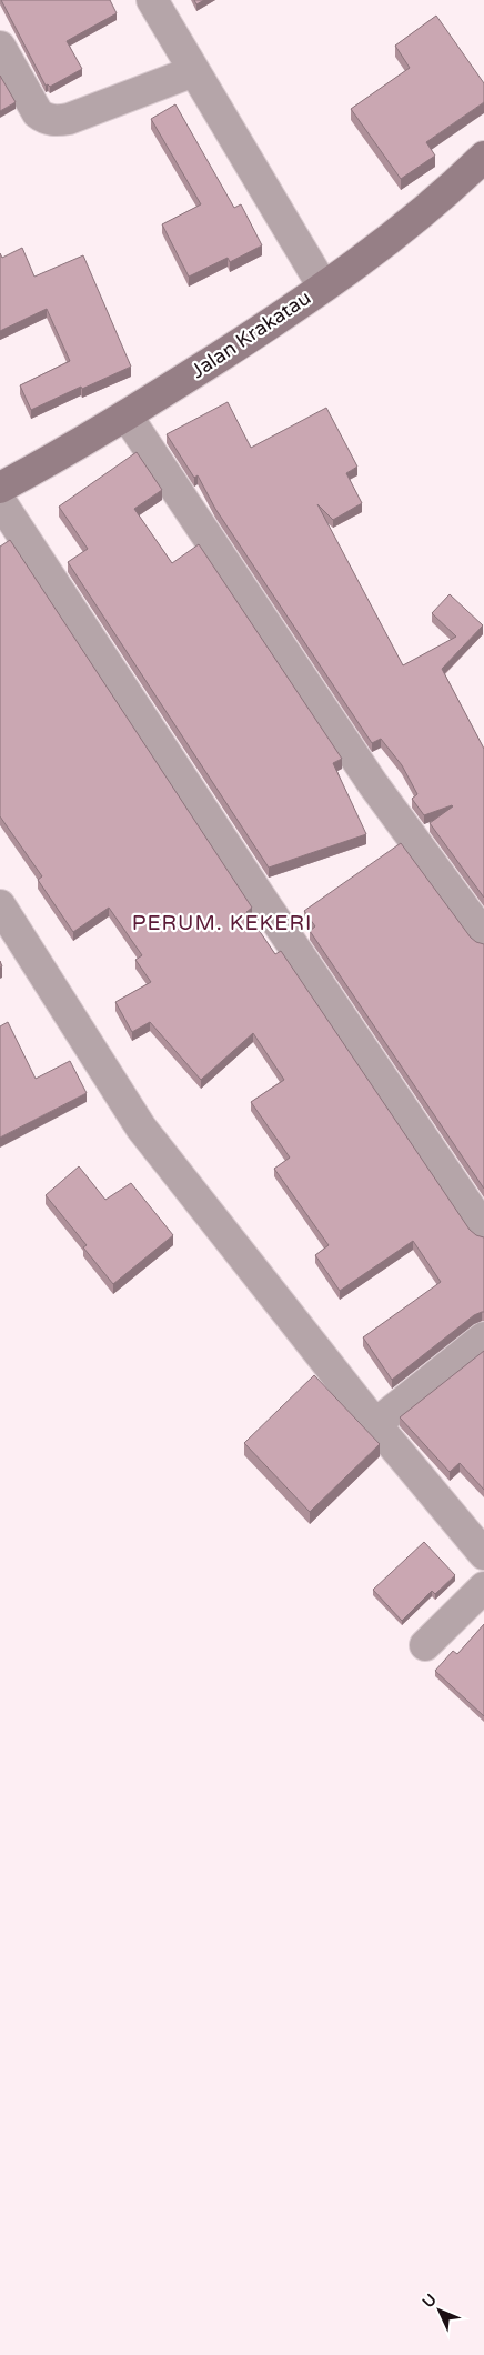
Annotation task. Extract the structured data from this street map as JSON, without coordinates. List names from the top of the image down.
{
  "streets": {
    "street": ["Jalan Krakatau"]
  },
  "districts": ["PERUM. KEKERI"],
  "north": "top left"
}
